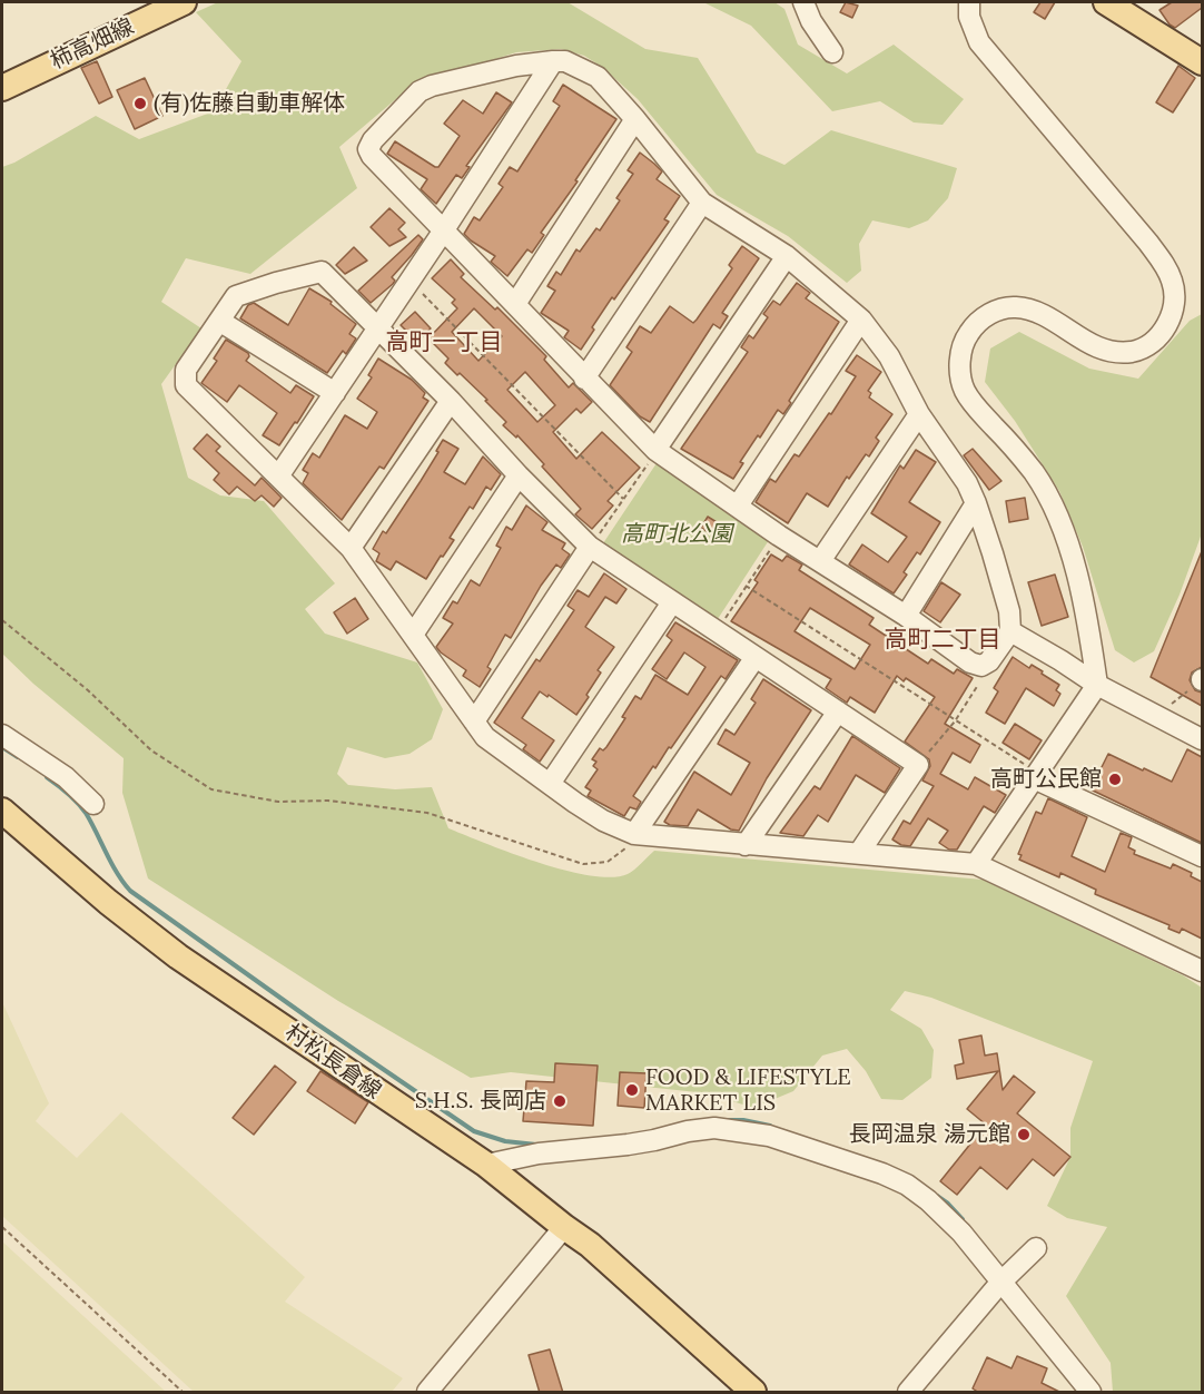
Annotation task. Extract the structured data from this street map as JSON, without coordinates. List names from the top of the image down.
{
  "streets": {
    "main road": ["柿高畑線", "村松長倉線"]
  },
  "districts": ["高町一丁目", "高町二丁目"],
  "parks": ["高町北公園"],
  "places": [
    "(有)佐藤自動車解体",
    "高町公民館",
    "FOOD & LIFESTYLE MARKET LIS",
    "S.H.S. 長岡店",
    "長岡温泉 湯元館"
  ]
}
